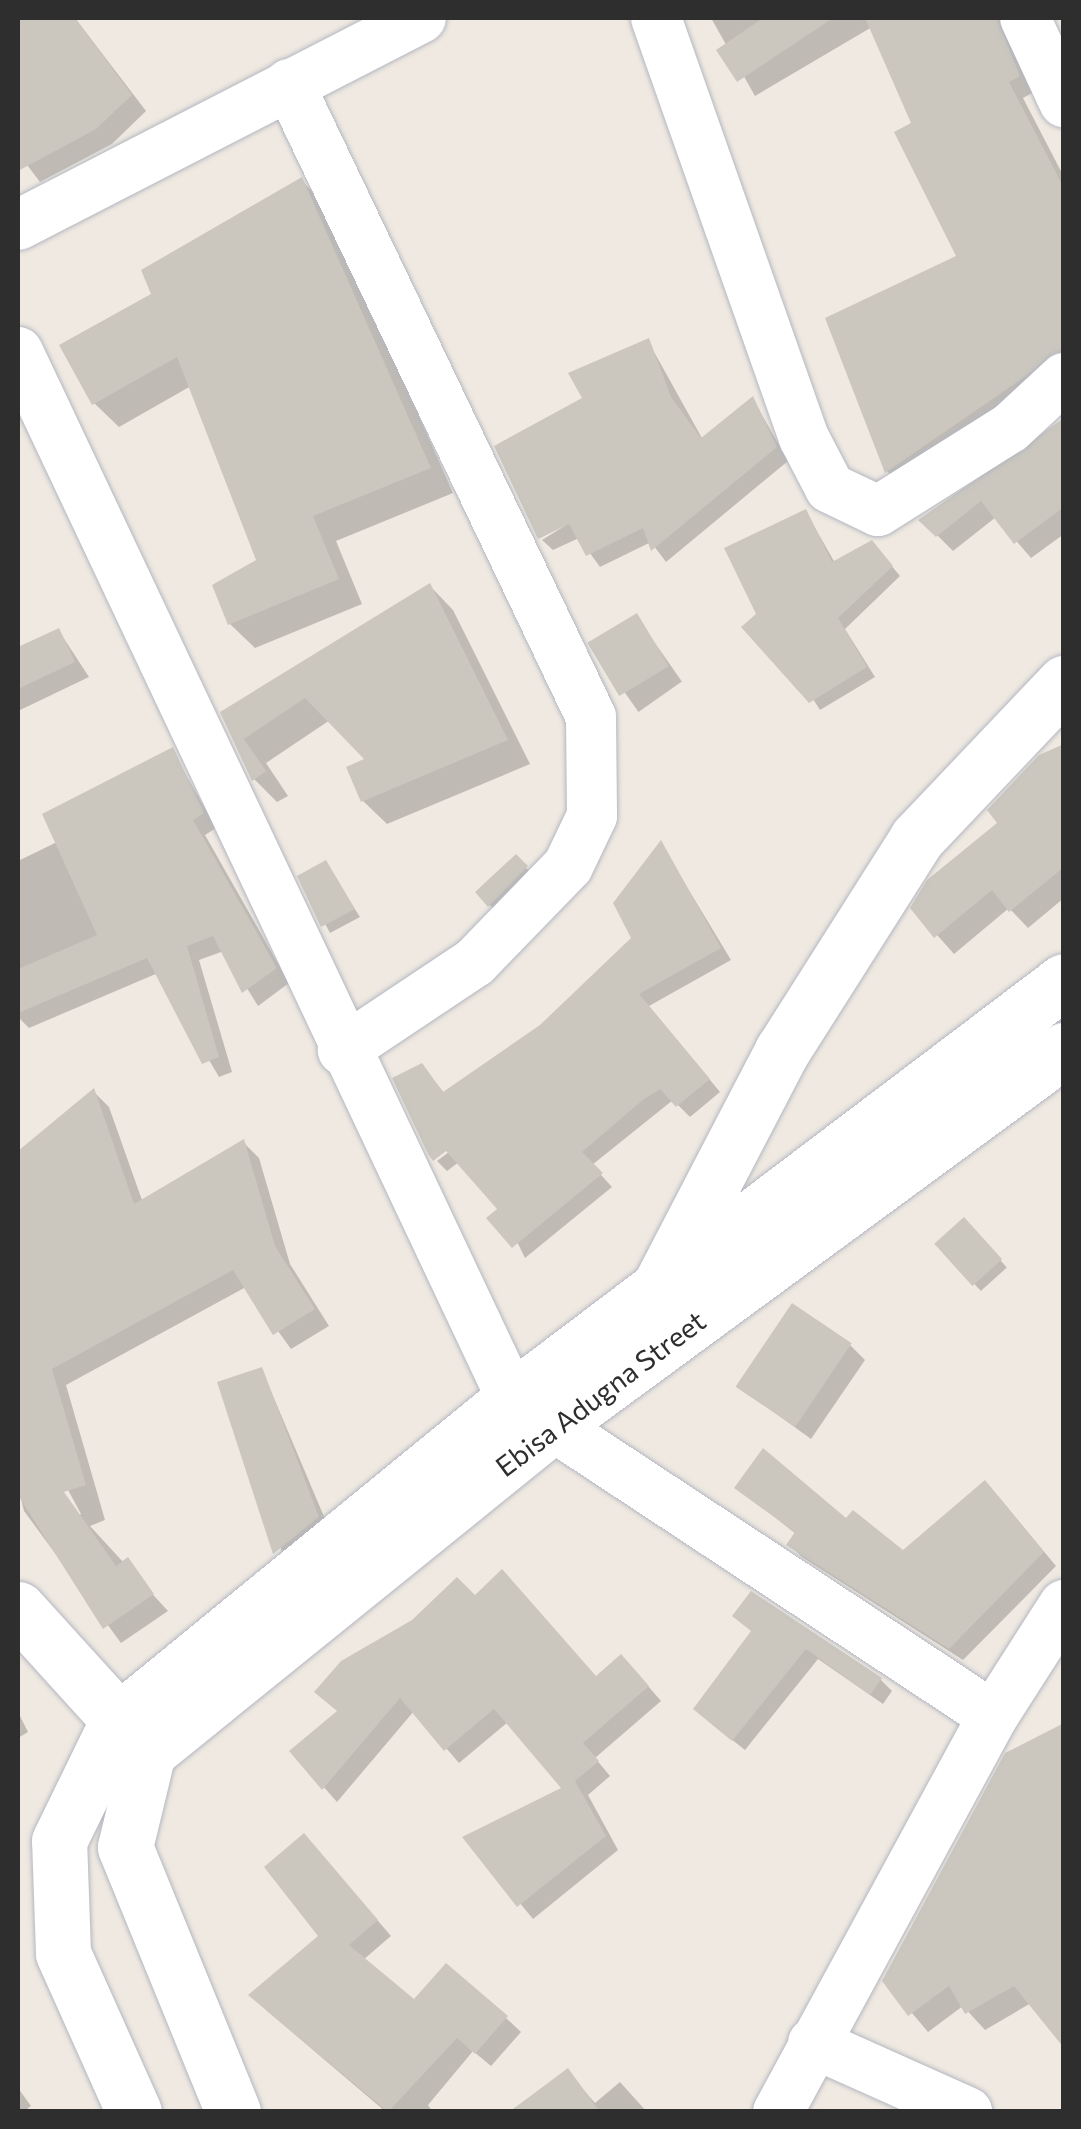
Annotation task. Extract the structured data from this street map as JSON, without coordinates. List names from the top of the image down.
{
  "streets": {
    "main road": ["Ebisa Adugna Street"]
  }
}
